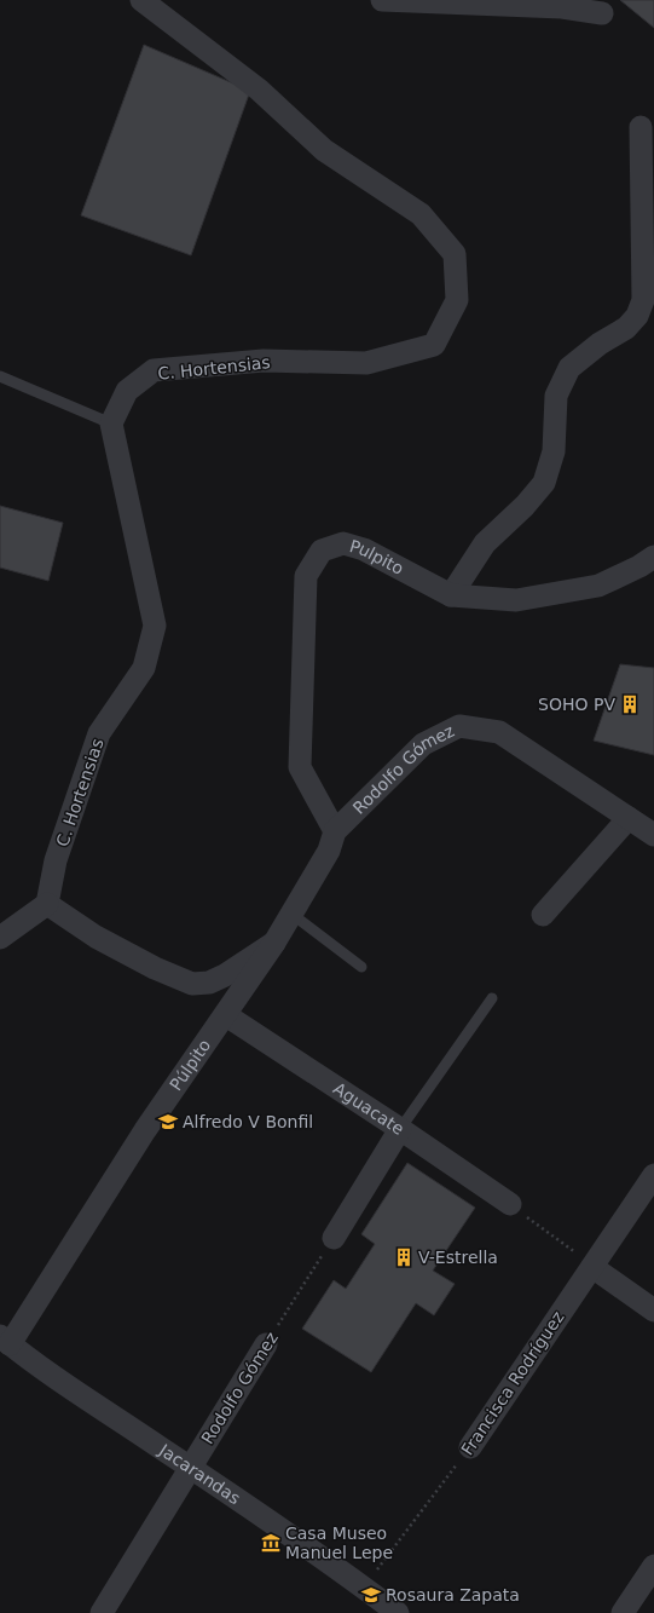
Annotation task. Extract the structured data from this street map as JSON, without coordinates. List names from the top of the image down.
{
  "streets": {
    "street": [
      "C. Hortensias",
      "Pulpito",
      "Rodolfo Gómez",
      "Púlpito",
      "Aguacate",
      "Francisca Rodríguez",
      "Jacarandas"
    ]
  },
  "crossings": [
    ["Pulpito", "Rodolfo Gómez"],
    ["Pulpito", "Púlpito"],
    ["Rodolfo Gómez", "Púlpito"],
    ["Rodolfo Gómez", "Jacarandas"],
    ["Púlpito", "Aguacate"],
    ["Púlpito", "Jacarandas"],
    ["Francisca Rodríguez", "Jacarandas"]
  ],
  "places": {
    "building": ["SOHO PV", "V-Estrella"],
    "school or university": ["Alfredo V Bonfil", "Rosaura Zapata"],
    "museum": ["Casa Museo Manuel Lepe"]
  }
}
